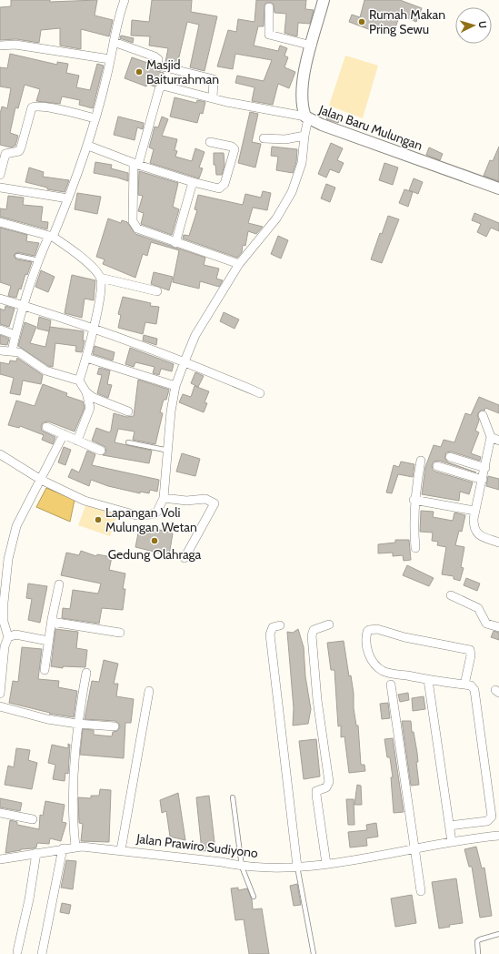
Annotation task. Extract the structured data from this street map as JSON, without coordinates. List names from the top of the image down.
{
  "streets": {
    "main road": ["Jalan Baru Mulungan"],
    "street": ["Jalan Prawiro Sudiyono"]
  },
  "places": [
    "Rumah Makan Pring Sewu",
    "Masjid Baiturrahman",
    "Lapangan Voli Mulungan Wetan",
    "Gedung Olahraga"
  ],
  "north": "right"
}
